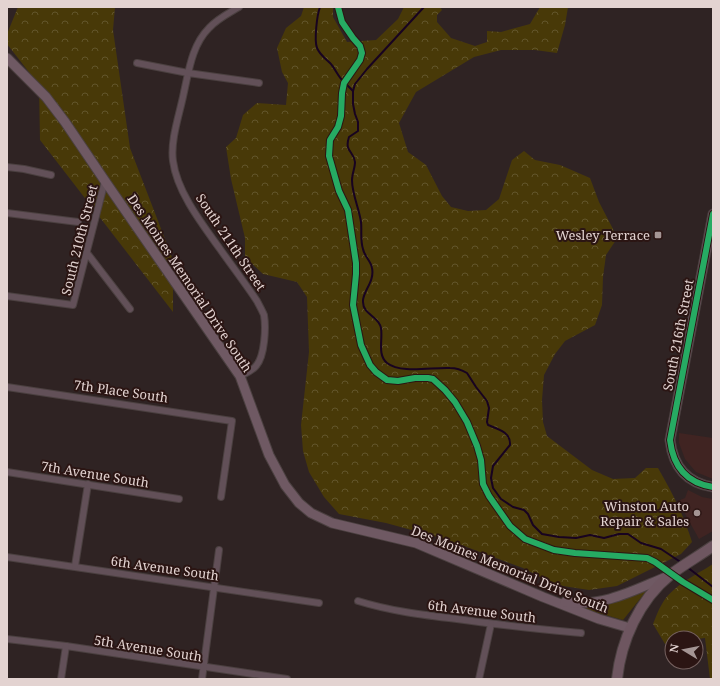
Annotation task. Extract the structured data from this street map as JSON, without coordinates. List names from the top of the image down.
{
  "streets": {
    "main road": ["Des Moines Memorial Drive South", "South 216th Street"],
    "street": [
      "South 210th Street",
      "South 211th Street",
      "7th Place South",
      "7th Avenue South",
      "6th Avenue South",
      "5th Avenue South"
    ]
  },
  "crossings": [
    ["South 210th Street", "Des Moines Memorial Drive South"],
    ["South 211th Street", "Des Moines Memorial Drive South"]
  ],
  "places": {
    "transit": ["Wesley Terrace"],
    "other": ["Winston Auto Repair & Sales"]
  },
  "north": "left"
}
